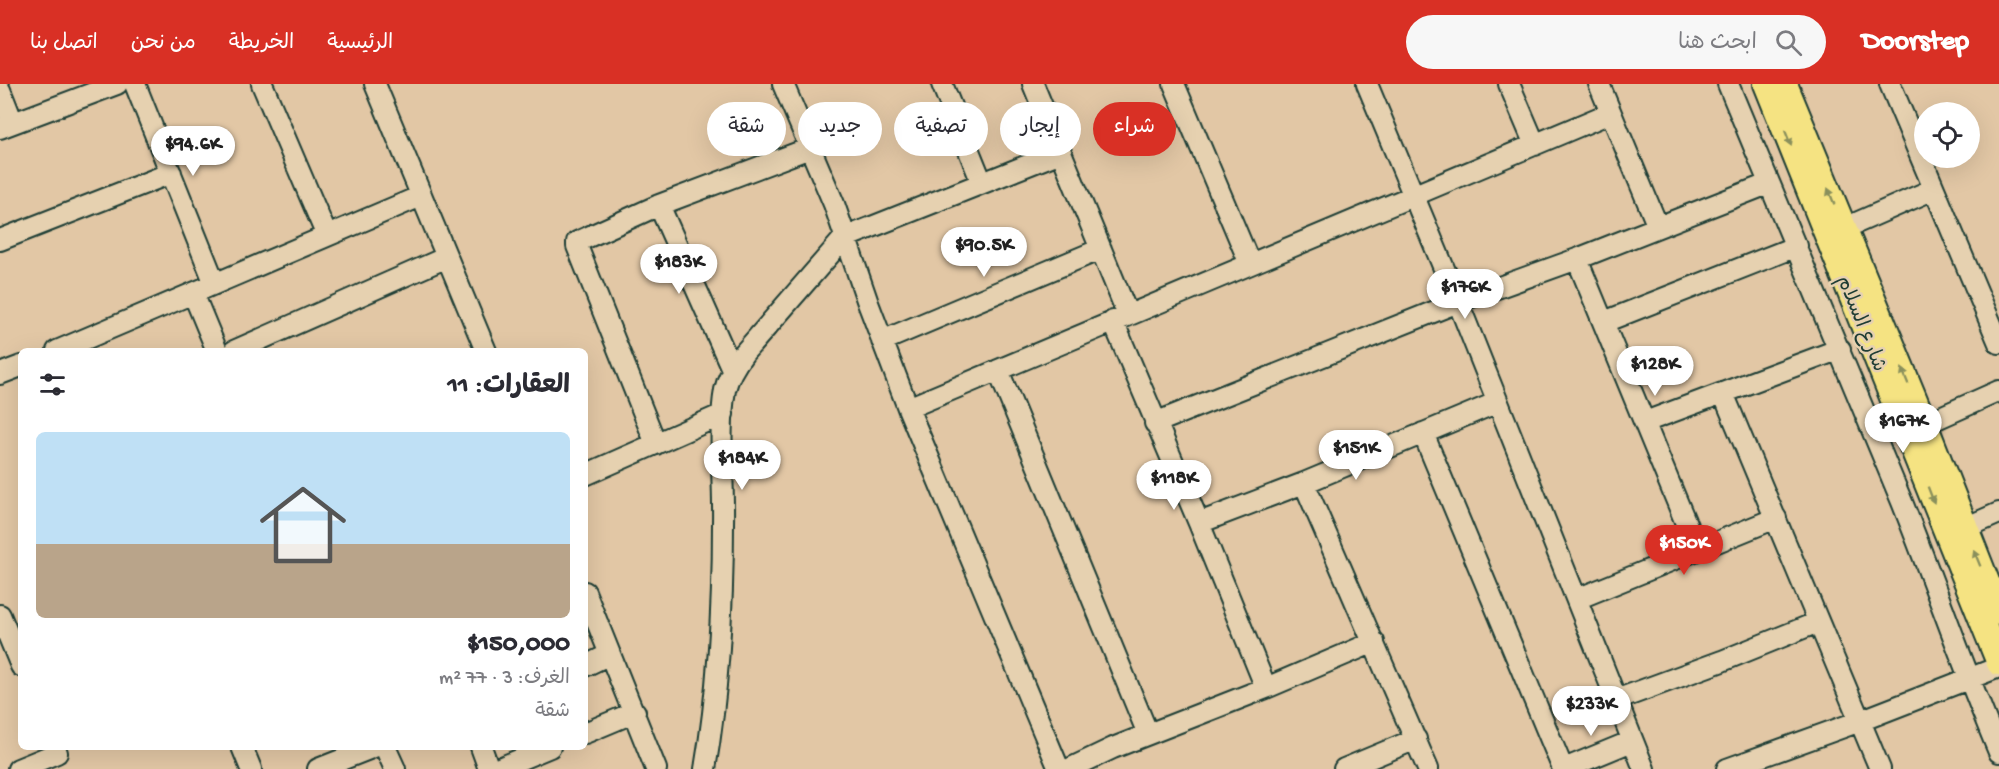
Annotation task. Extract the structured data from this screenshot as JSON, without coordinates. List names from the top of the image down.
{
  "streets": {
    "main road": ["شارع السلام"]
  },
  "page": {
    "header": "Doorstep",
    "search": "ابحث هنا",
    "nav": [
      "الرئيسية",
      "الخريطة",
      "من نحن",
      "اتصل بنا"
    ],
    "chip": [
      "شراء",
      "إيجار",
      "تصفية",
      "جديد",
      "شقة"
    ],
    "price": [
      "$94.6K",
      "$90.5K",
      "$183K",
      "$176K",
      "$128K",
      "$167K",
      "$151K",
      "$184K",
      "$118K",
      "$150K",
      "$233K"
    ],
    "heading": "العقارات: 11",
    "list": [
      {
        "name": "$150,000",
        "note": "الغرف: 3 · 77 m² · شقة"
      }
    ]
  }
}
